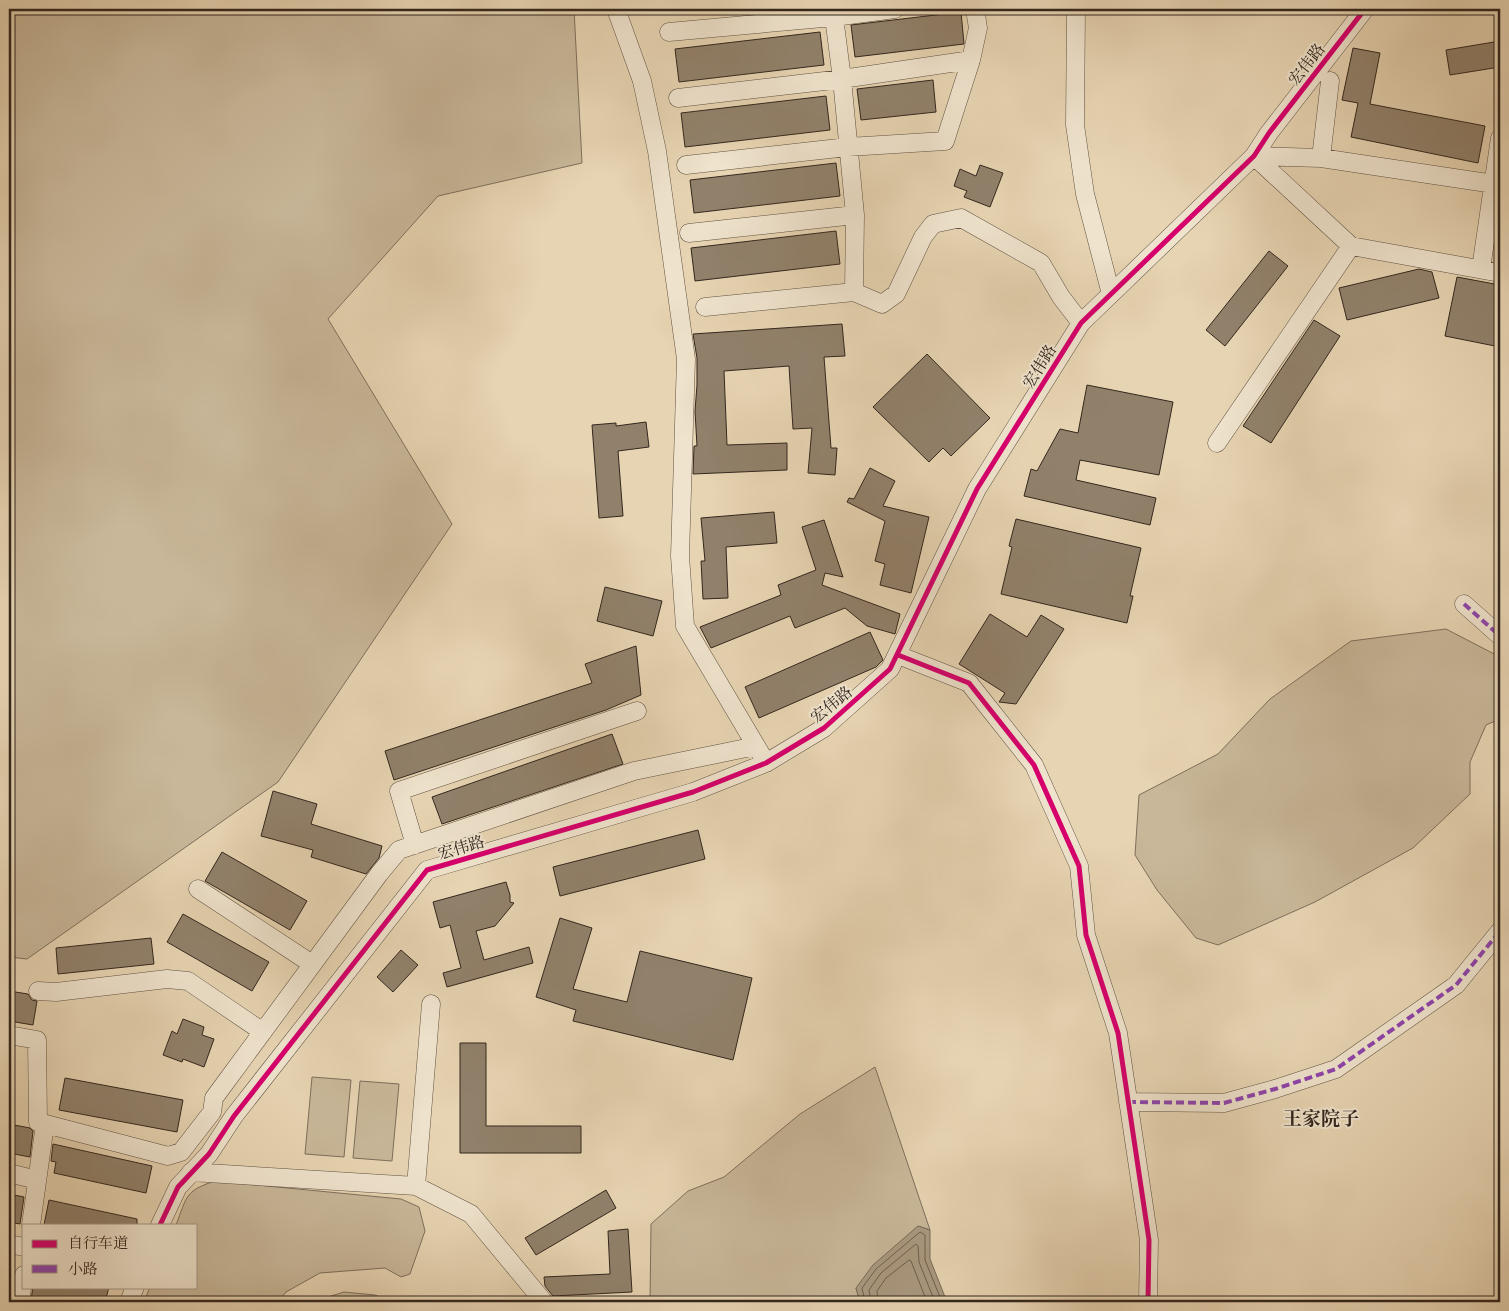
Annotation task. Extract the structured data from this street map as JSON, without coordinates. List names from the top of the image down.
{
  "streets": {
    "street": ["宏伟路"]
  },
  "districts": ["王家院子"],
  "legend": ["自行车道", "小路"]
}
